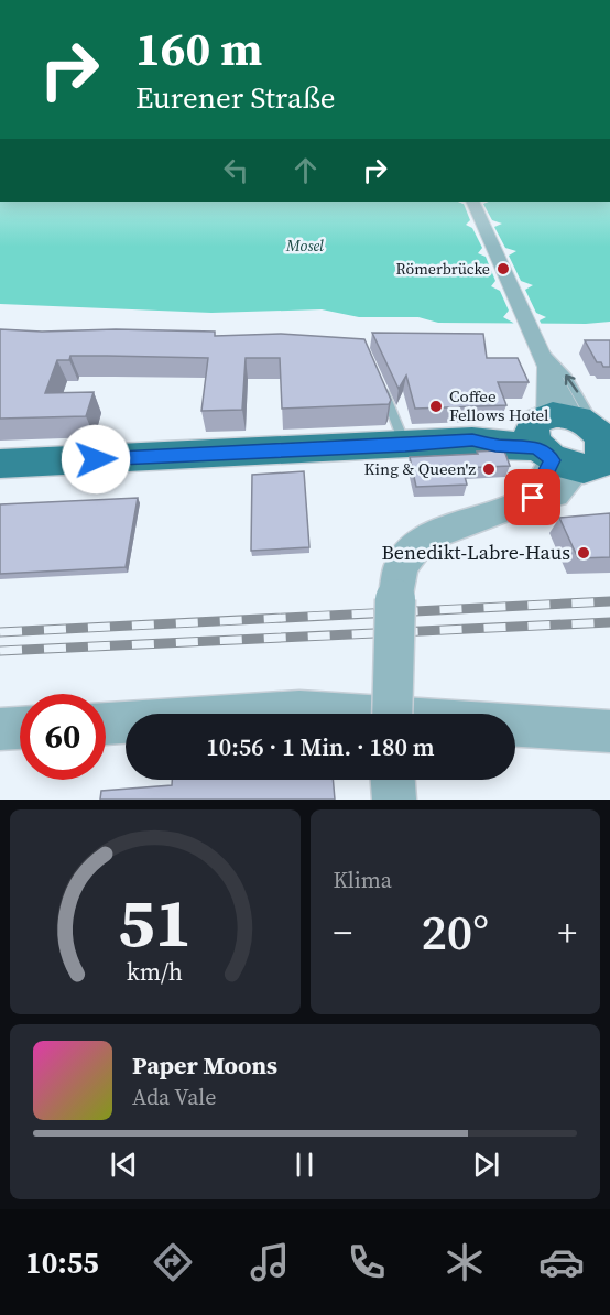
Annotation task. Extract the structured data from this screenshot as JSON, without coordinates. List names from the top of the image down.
{
  "water": ["Mosel"],
  "places": [
    "Römerbrücke",
    "Coffee Fellows Hotel",
    "King & Queen'z",
    "Benedikt-Labre-Haus"
  ],
  "page": {
    "turn": ["160 m", "Eurener Straße"],
    "limit": "60",
    "trip": "10:56 · 1 Min. · 180 m",
    "tile": "Klima",
    "heat": ["−", "20°", "+"],
    "song": ["Paper Moons", "Ada Vale"],
    "tabs": "10:55",
    "gauge": ["51", "km/h"]
  }
}
